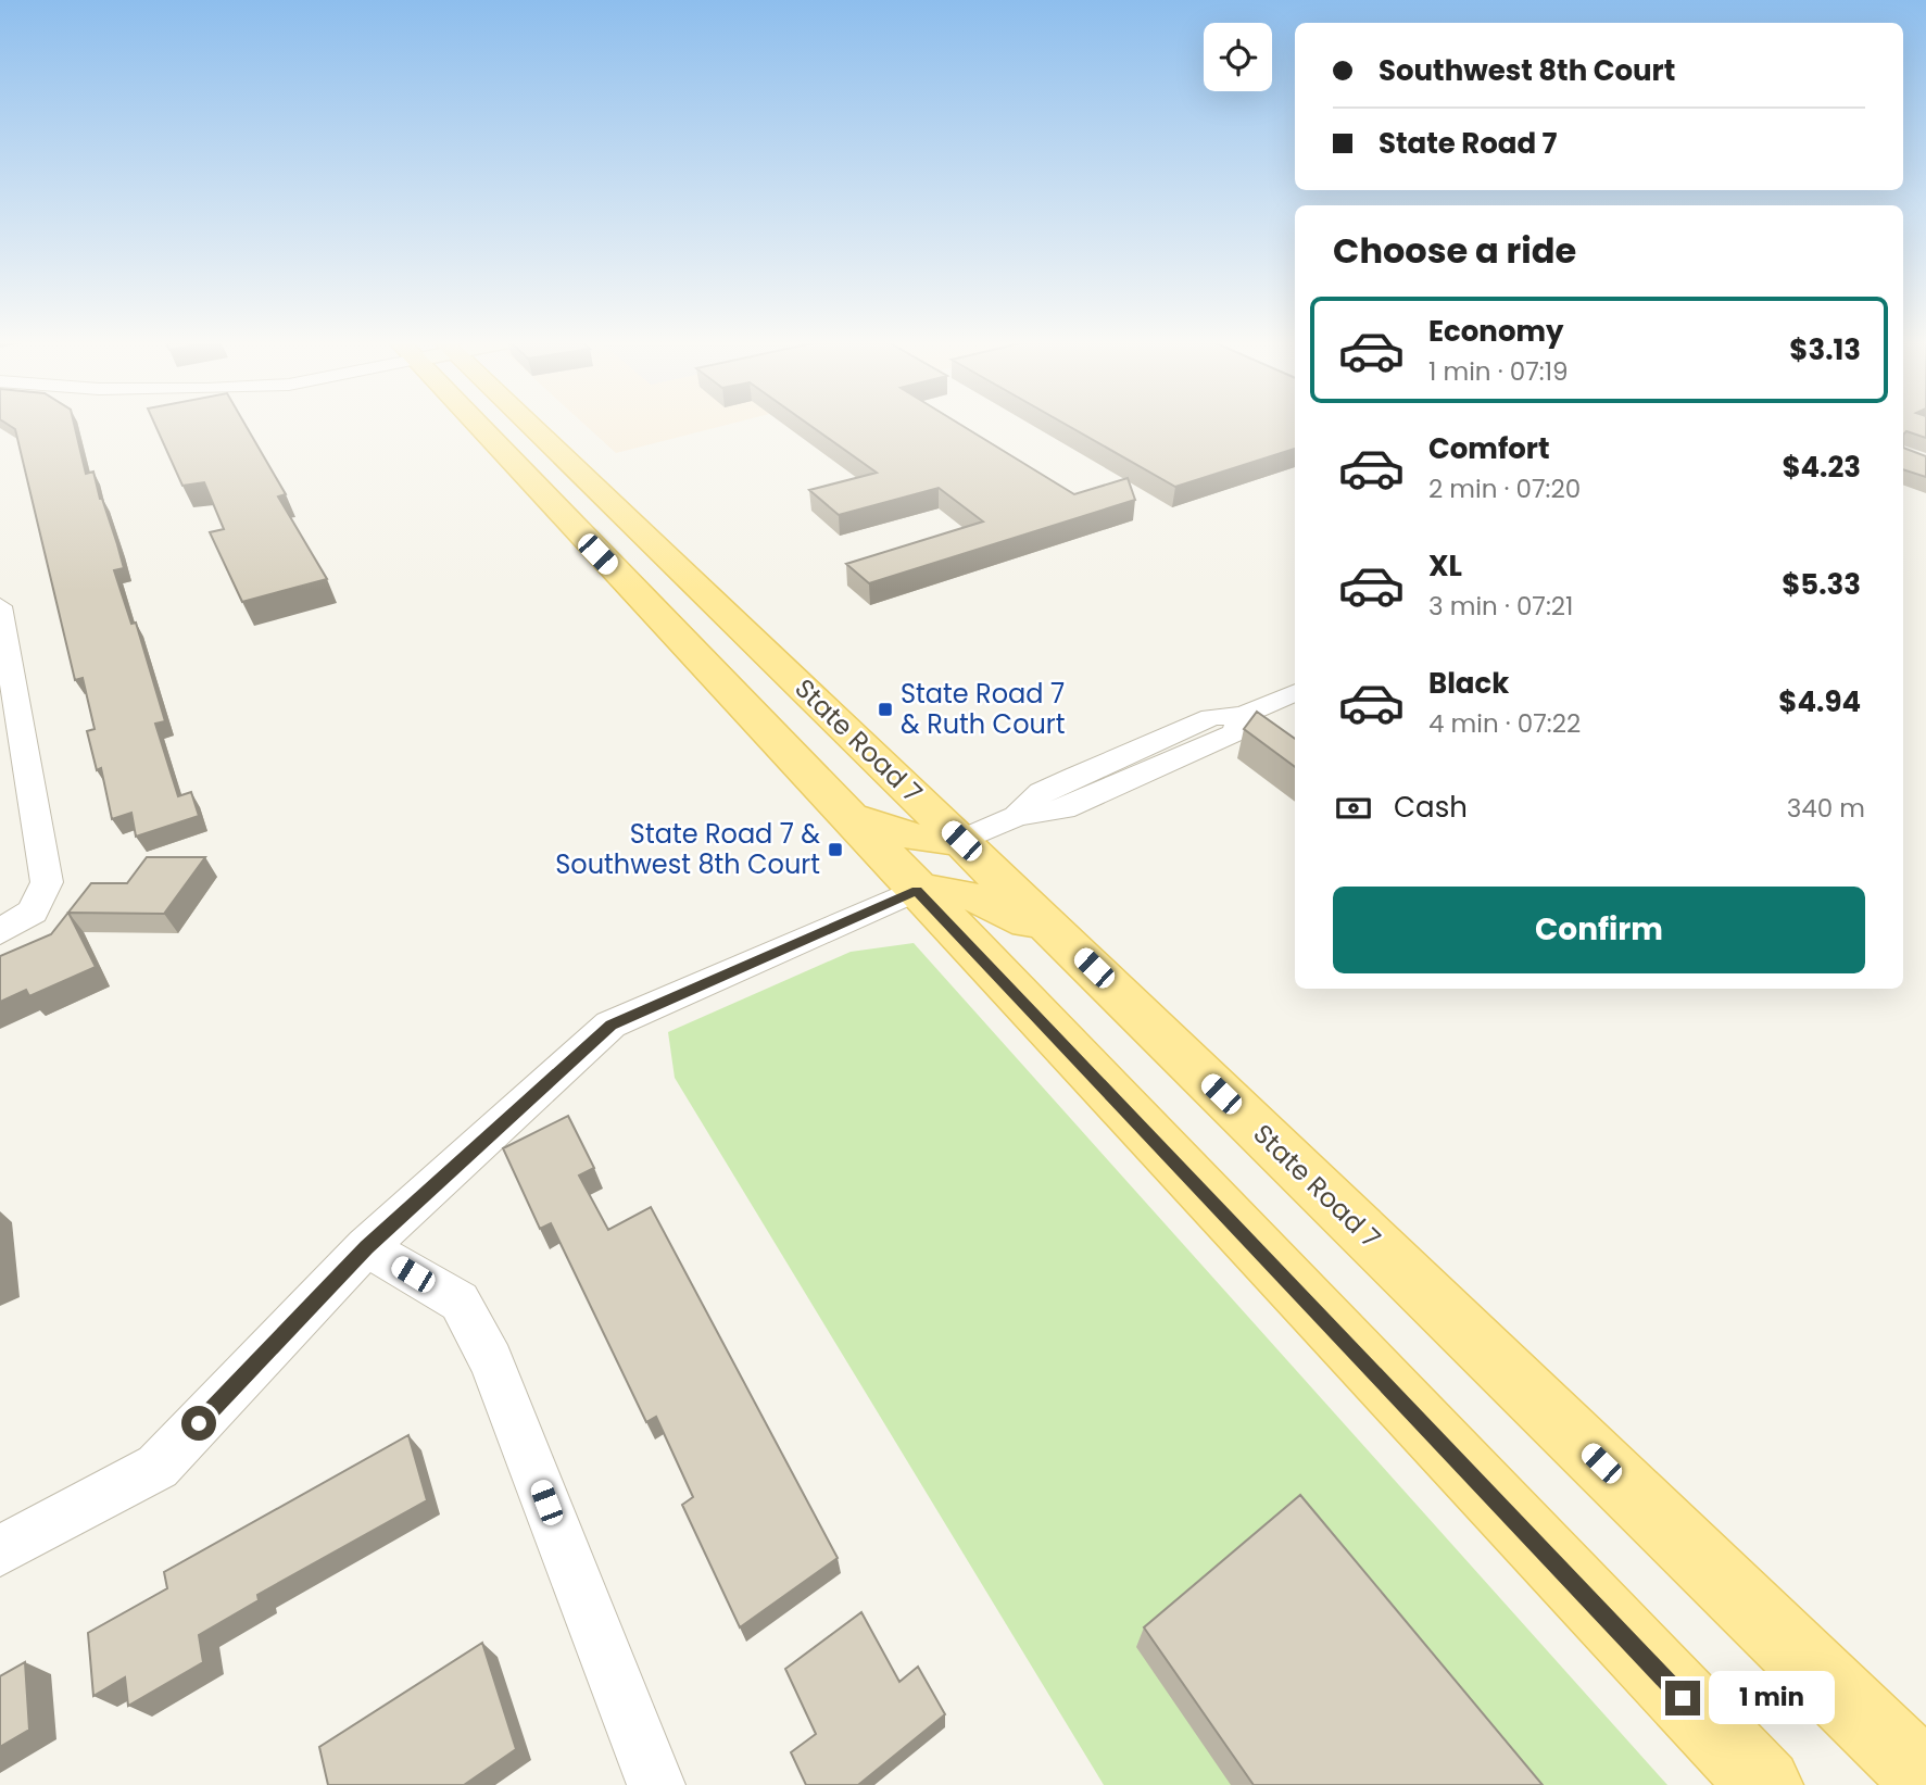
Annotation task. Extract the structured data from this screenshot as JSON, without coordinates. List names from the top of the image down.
{
  "streets": {
    "main road": ["State Road 7"]
  },
  "places": {
    "transit": ["State Road 7 & Ruth Court", "State Road 7 & Southwest 8th Court"]
  },
  "page": {
    "banner": ["Southwest 8th Court", "State Road 7"],
    "heading": "Choose a ride",
    "list": [
      {
        "name": "Economy",
        "note": "1 min · 07:19",
        "value": "$3.13"
      },
      {
        "name": "Comfort",
        "note": "2 min · 07:20",
        "value": "$4.23"
      },
      {
        "name": "XL",
        "note": "3 min · 07:21",
        "value": "$5.33"
      },
      {
        "name": "Black",
        "note": "4 min · 07:22",
        "value": "$4.94"
      }
    ],
    "pay": ["Cash", "340 m"],
    "buttons": "Confirm",
    "bubble": "1 min"
  }
}
